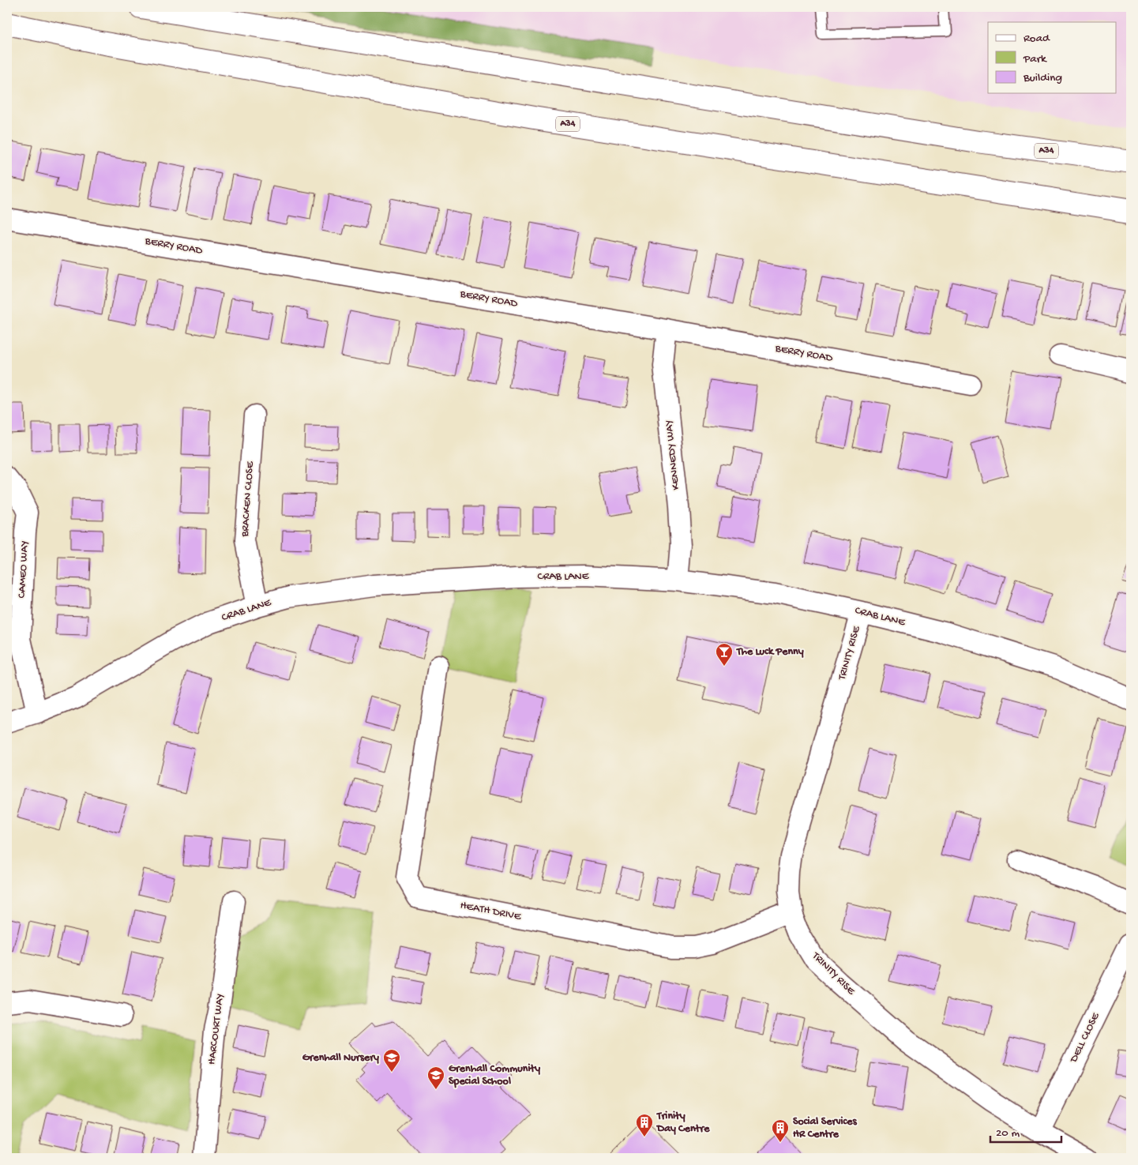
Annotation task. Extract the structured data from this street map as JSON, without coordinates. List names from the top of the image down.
{
  "streets": {
    "highway": ["A34"],
    "street": [
      "BERRY ROAD",
      "KENNEDY WAY",
      "BRACKEN CLOSE",
      "CAMEO WAY",
      "CRAB LANE",
      "TRINITY RISE",
      "HEATH DRIVE",
      "HARCOURT WAY",
      "DELL CLOSE"
    ]
  },
  "crossings": [
    ["BERRY ROAD", "KENNEDY WAY"],
    ["KENNEDY WAY", "CRAB LANE"],
    ["BRACKEN CLOSE", "CRAB LANE"],
    ["CAMEO WAY", "CRAB LANE"],
    ["CRAB LANE", "TRINITY RISE"],
    ["TRINITY RISE", "HEATH DRIVE"],
    ["TRINITY RISE", "DELL CLOSE"]
  ],
  "places": {
    "bar": ["The Luck Penny"],
    "school or university": ["Grenhall Nursery", "Grenhall Community Special School"],
    "building": ["Trinity Day Centre", "Social Services HR Centre"]
  },
  "legend": ["Road", "Park", "Building"],
  "scale_bar": "20 m"
}
